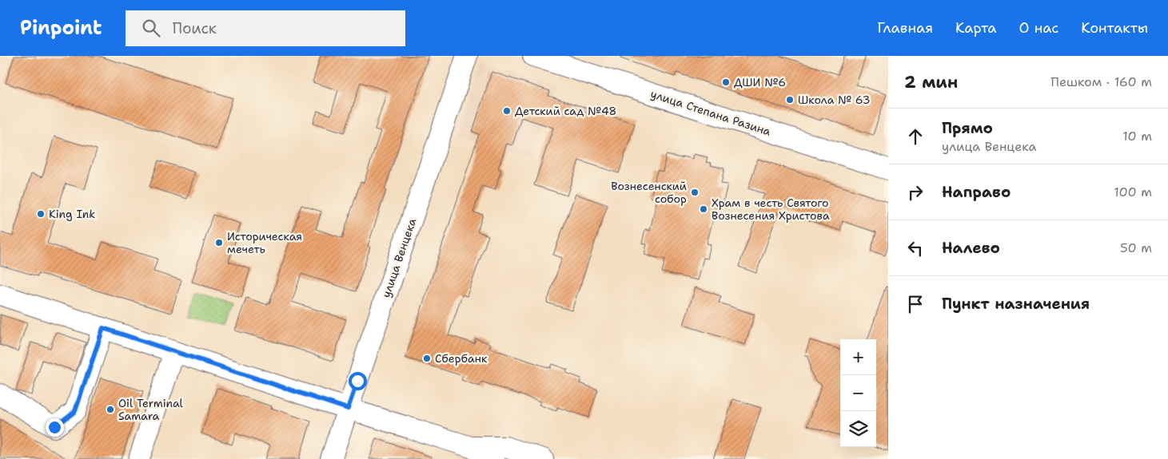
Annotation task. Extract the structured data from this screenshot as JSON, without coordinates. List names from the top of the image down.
{
  "streets": {
    "street": ["улица Степана Разина", "улица Венцека"]
  },
  "places": [
    "ДШИ №6",
    "Школа № 63",
    "Детский сад №48",
    "Вознесенский собор",
    "Храм в честь Святого Вознесения Христова",
    "King Ink",
    "Историческая мечеть",
    "Сбербанк",
    "Oil Terminal Samara"
  ],
  "page": {
    "header": "Pinpoint",
    "search": "Поиск",
    "nav": [
      "Главная",
      "Карта",
      "О нас",
      "Контакты"
    ],
    "heading": ["2 мин", "Пешком · 160 m"],
    "list": [
      ["Прямо", "улица Венцека", "10 m"],
      ["Направо", "100 m"],
      ["Налево", "50 m"],
      "Пункт назначения"
    ],
    "map_buttons": ["+", "−"]
  }
}
